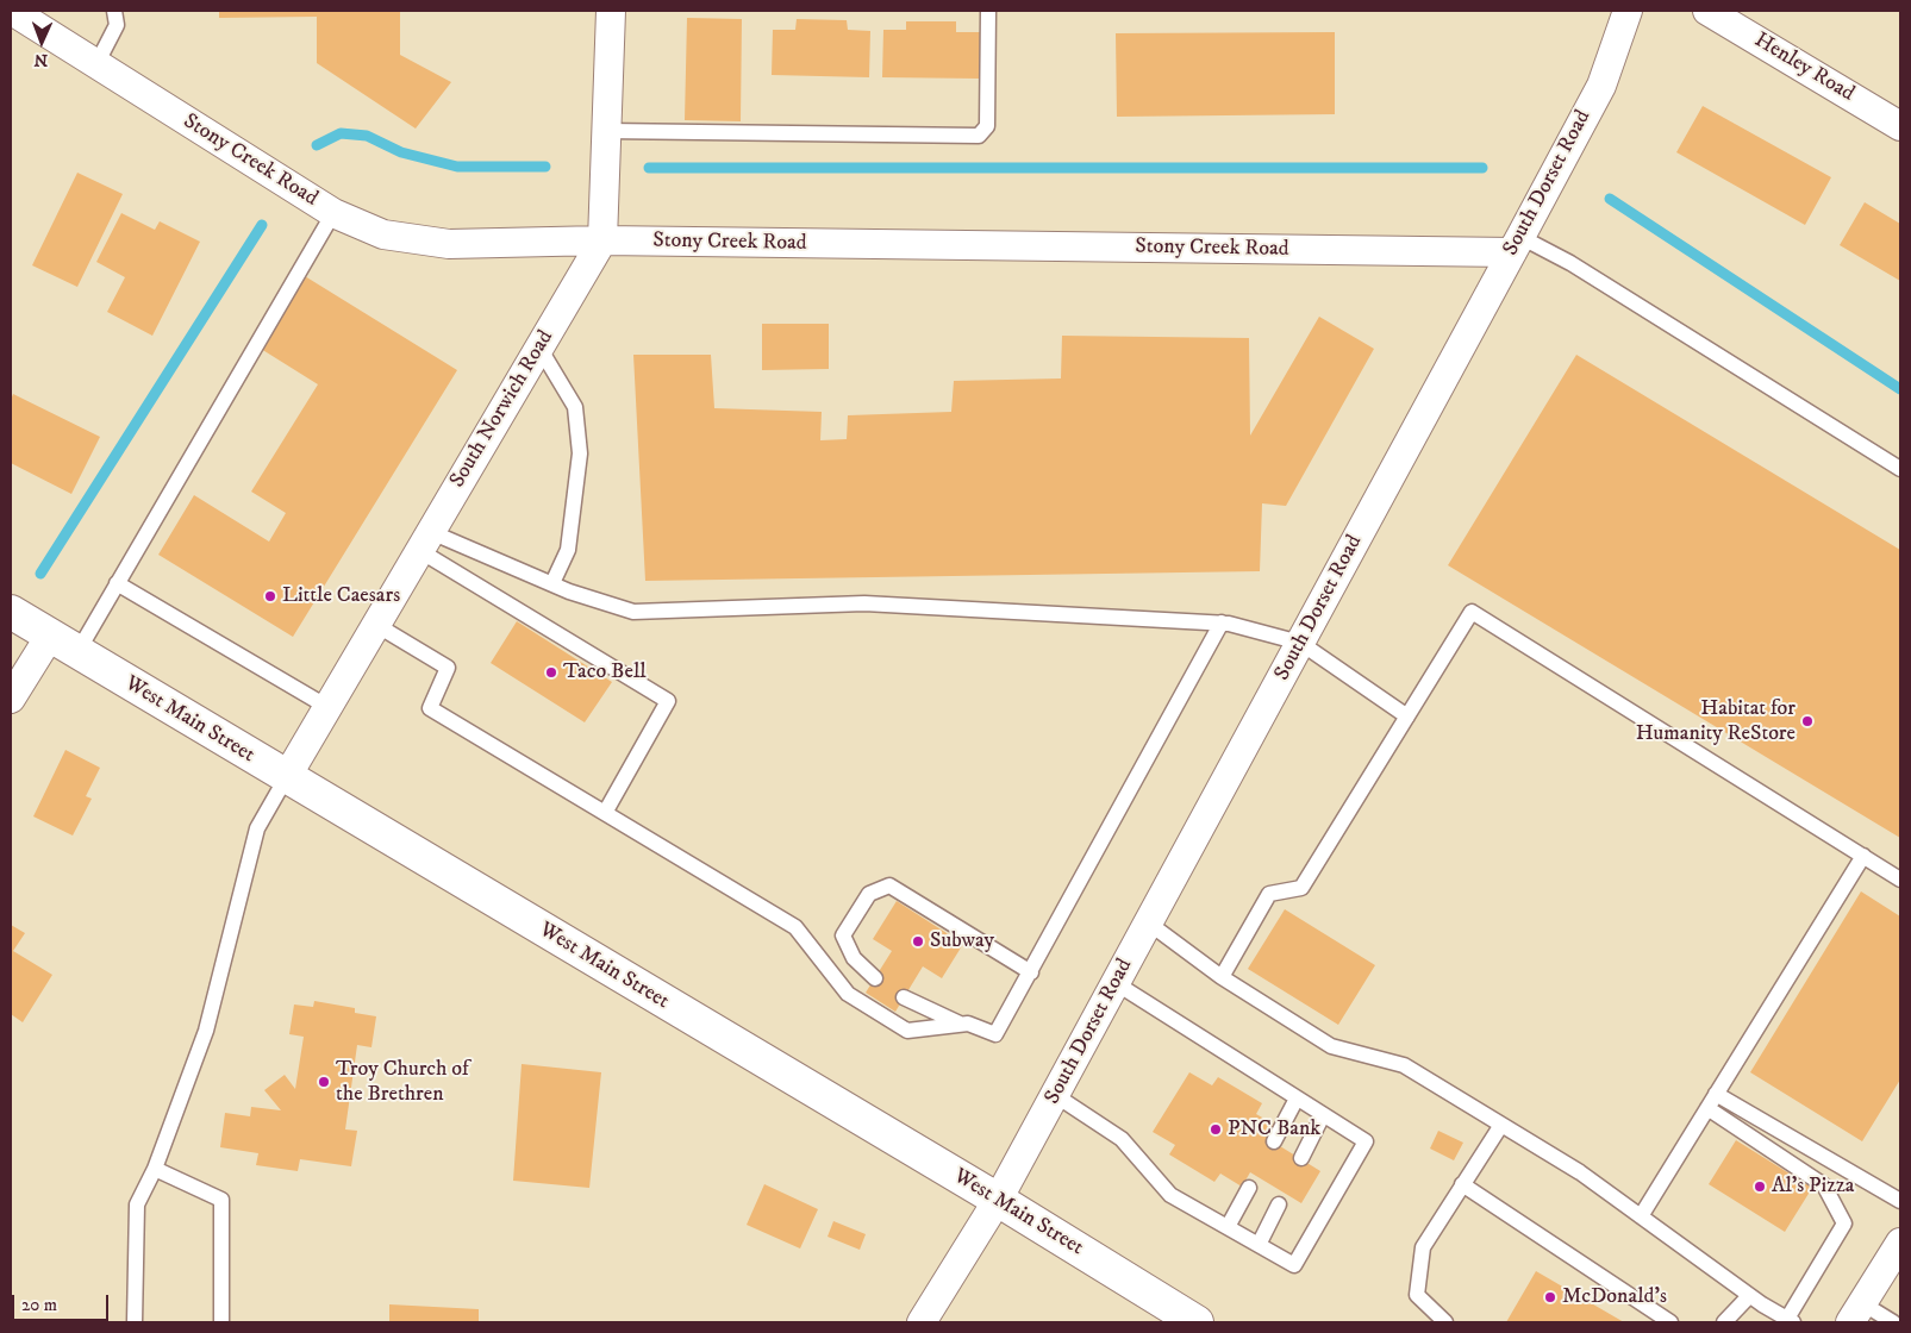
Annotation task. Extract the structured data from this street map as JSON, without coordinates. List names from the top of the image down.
{
  "streets": {
    "main road": ["West Main Street"],
    "street": [
      "Henley Road",
      "Stony Creek Road",
      "South Dorset Road",
      "South Norwich Road"
    ]
  },
  "crossings": [
    ["Stony Creek Road", "South Dorset Road"],
    ["Stony Creek Road", "South Norwich Road"],
    ["South Dorset Road", "West Main Street"],
    ["South Norwich Road", "West Main Street"]
  ],
  "places": [
    "Little Caesars",
    "Taco Bell",
    "Habitat for Humanity ReStore",
    "Subway",
    "Troy Church of the Brethren",
    "PNC Bank",
    "Al's Pizza",
    "McDonald's"
  ],
  "scale_bar": "20 m",
  "north": "bottom"
}
